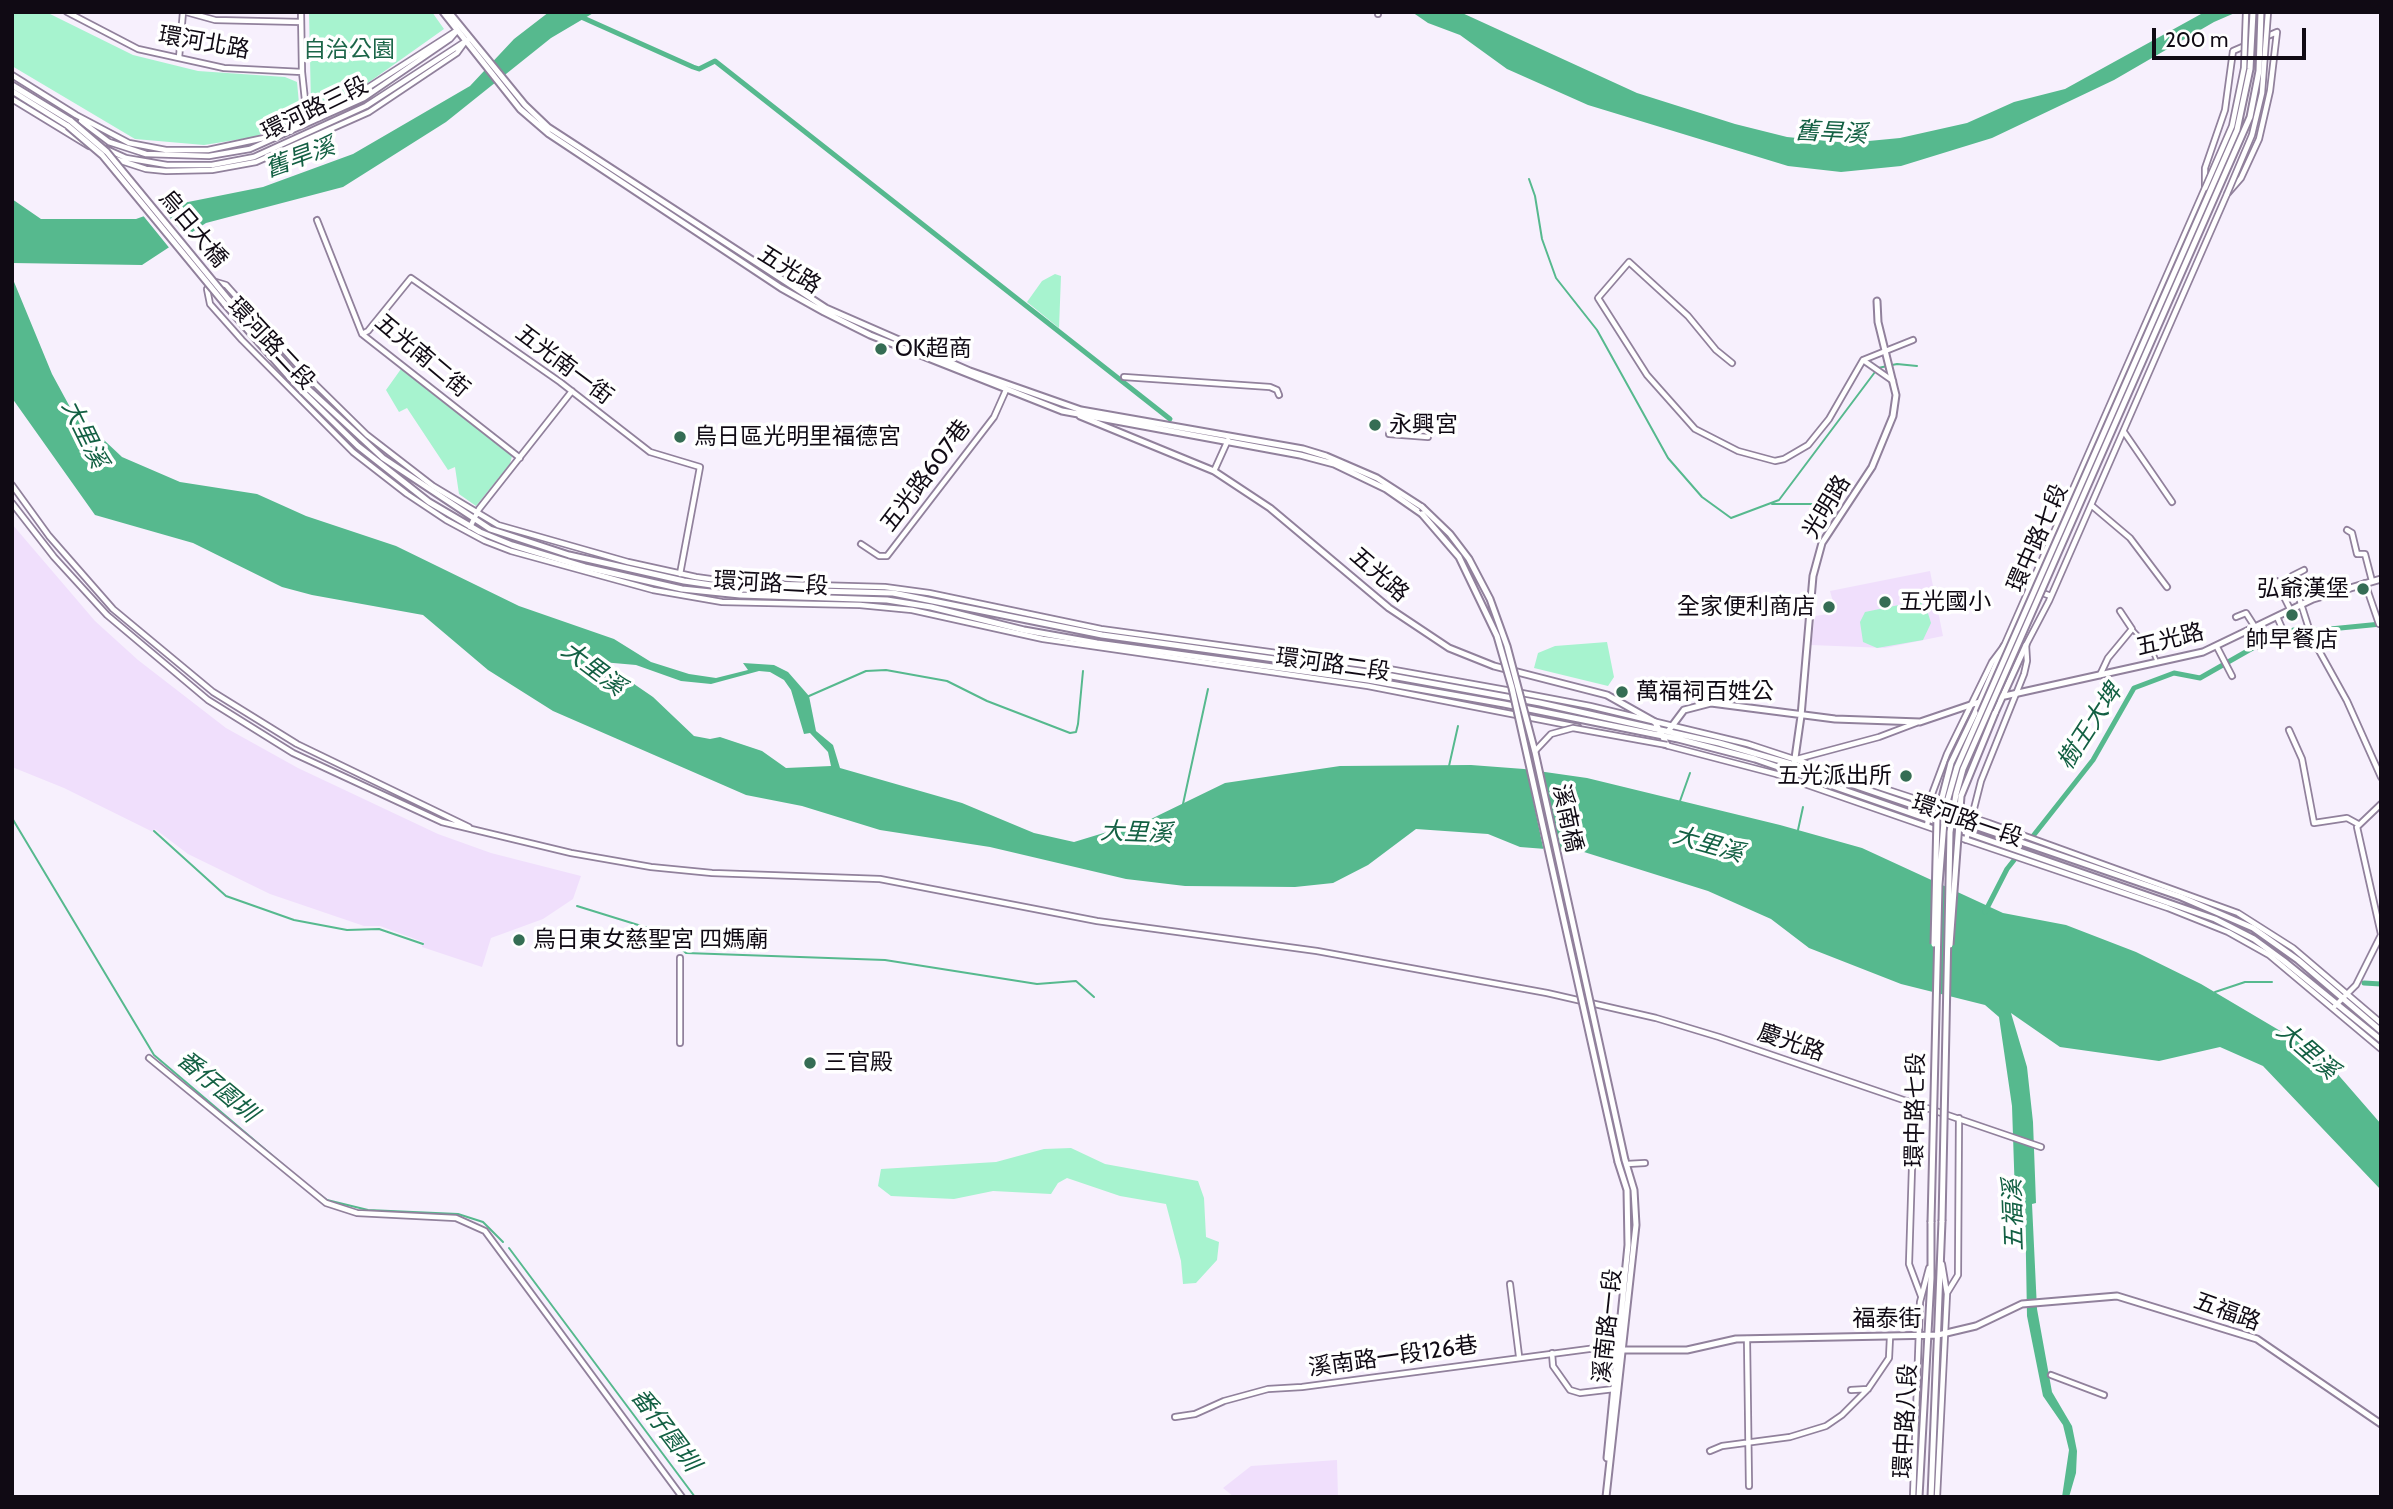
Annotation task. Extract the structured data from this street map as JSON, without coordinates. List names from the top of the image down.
{
  "streets": {
    "street": [
      "環河北路",
      "環河路三段",
      "烏日大橋",
      "五光路",
      "環河路二段",
      "五光南二街",
      "五光南一街",
      "五光路607巷",
      "光明路",
      "環中路七段",
      "溪南橋",
      "環河路一段",
      "慶光路",
      "五福路",
      "福泰街",
      "溪南路一段",
      "溪南路一段126巷",
      "環中路八段"
    ]
  },
  "crossings": [
    ["環河路三段", "烏日大橋"],
    ["烏日大橋", "環河路二段"],
    ["五光路", "五光路607巷"],
    ["五光路", "光明路"],
    ["五光路", "環中路七段"],
    ["五光路", "溪南橋"],
    ["五光路", "環河路一段"],
    ["環河路二段", "五光南一街"],
    ["環河路二段", "環河路一段"],
    ["五光南二街", "五光南一街"],
    ["光明路", "環河路一段"],
    ["環中路七段", "環河路一段"],
    ["環中路七段", "環中路八段"],
    ["溪南橋", "溪南路一段"],
    ["慶光路", "環中路八段"],
    ["五福路", "福泰街"],
    ["福泰街", "溪南路一段"],
    ["福泰街", "環中路八段"],
    ["溪南路一段", "溪南路一段126巷"]
  ],
  "water": [
    "舊旱溪",
    "大里溪",
    "樹王大埤",
    "番仔園圳",
    "五福溪"
  ],
  "parks": ["自治公園"],
  "places": [
    "OK超商",
    "永興宮",
    "烏日區光明里福德宮",
    "弘爺漢堡",
    "五光國小",
    "全家便利商店",
    "帥早餐店",
    "萬福祠百姓公",
    "五光派出所",
    "烏日東女慈聖宮 四媽廟",
    "三官殿"
  ],
  "scale_bar": "200 m"
}
